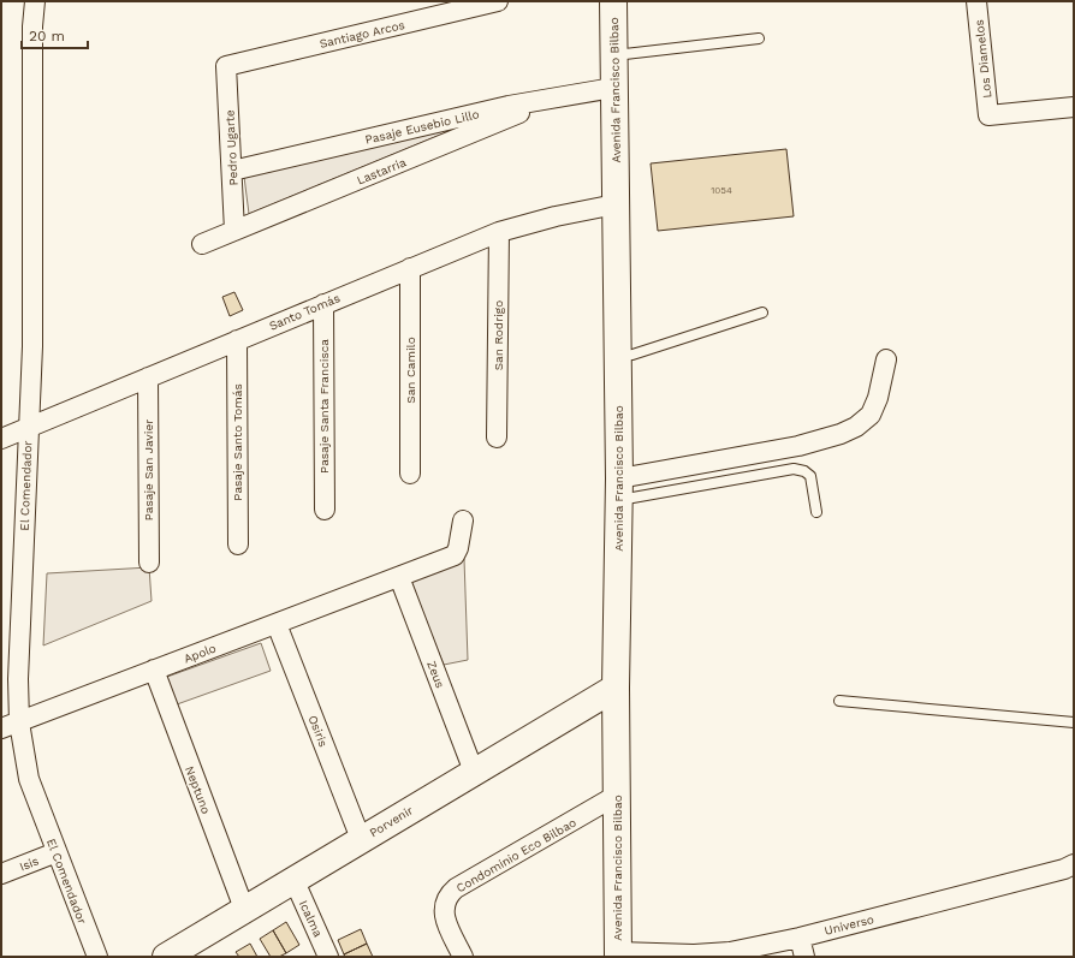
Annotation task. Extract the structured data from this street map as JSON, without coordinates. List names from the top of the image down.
{
  "streets": {
    "main road": ["Avenida Francisco Bilbao", "Porvenir"],
    "street": [
      "Santiago Arcos",
      "Los Diamelos",
      "Pasaje Eusebio Lillo",
      "Pedro Ugarte",
      "Lastarria",
      "Santo Tomás",
      "San Rodrigo",
      "San Camilo",
      "Pasaje Santa Francisca",
      "Pasaje Santo Tomás",
      "Pasaje San Javier",
      "El Comendador",
      "Apolo",
      "Zeus",
      "Osiris",
      "Neptuno",
      "Condominio Eco Bilbao",
      "Isis",
      "Icalma",
      "Universo"
    ]
  },
  "crossings": [
    ["Santiago Arcos", "Pedro Ugarte"],
    ["Avenida Francisco Bilbao", "Pasaje Eusebio Lillo"],
    ["Avenida Francisco Bilbao", "Santo Tomás"],
    ["Avenida Francisco Bilbao", "Porvenir"],
    ["Avenida Francisco Bilbao", "Condominio Eco Bilbao"],
    ["Avenida Francisco Bilbao", "Universo"],
    ["Pasaje Eusebio Lillo", "Pedro Ugarte"],
    ["Pasaje Eusebio Lillo", "Lastarria"],
    ["Pedro Ugarte", "Lastarria"],
    ["Santo Tomás", "San Rodrigo"],
    ["Santo Tomás", "San Camilo"],
    ["Santo Tomás", "Pasaje Santa Francisca"],
    ["Santo Tomás", "Pasaje Santo Tomás"],
    ["Santo Tomás", "Pasaje San Javier"],
    ["Santo Tomás", "El Comendador"],
    ["El Comendador", "Apolo"],
    ["El Comendador", "Isis"],
    ["Apolo", "Zeus"],
    ["Apolo", "Osiris"],
    ["Apolo", "Neptuno"],
    ["Zeus", "Porvenir"],
    ["Osiris", "Porvenir"],
    ["Neptuno", "Porvenir"],
    ["Porvenir", "Icalma"]
  ],
  "house_numbers": ["1054"],
  "scale_bar": "20 m"
}
